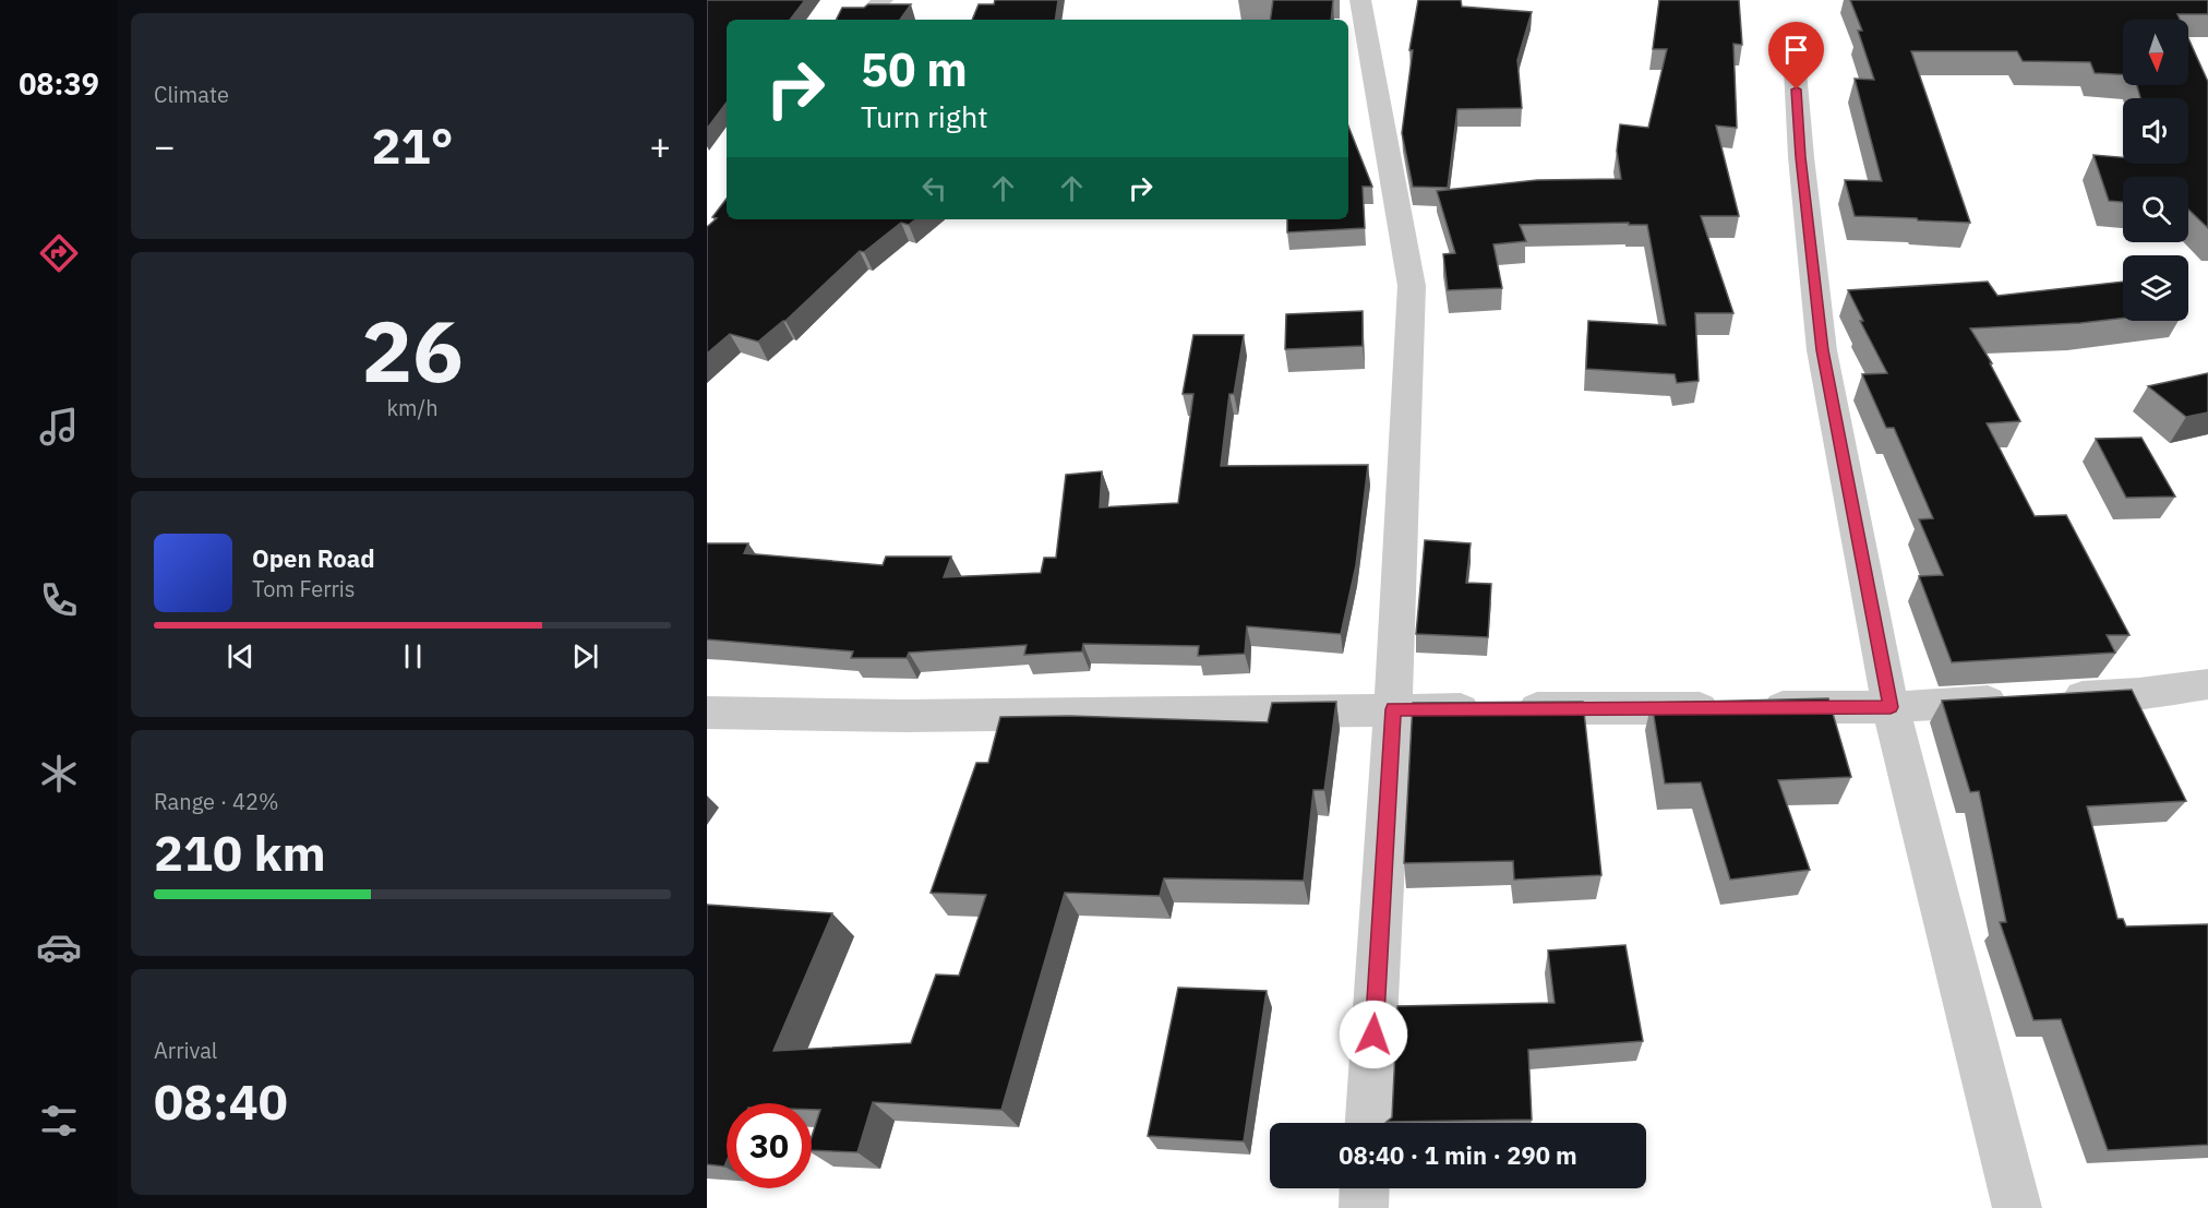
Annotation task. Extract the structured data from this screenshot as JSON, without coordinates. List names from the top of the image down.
{
  "north": "bottom",
  "page": {
    "tabs": "08:39",
    "tile": [
      "Climate",
      ["26", "km/h"],
      ["Range · 42%", "210 km"],
      ["Arrival", "08:40"]
    ],
    "turn": ["50 m", "Turn right"],
    "heat": ["−", "21°", "+"],
    "song": ["Open Road", "Tom Ferris"],
    "limit": "30",
    "trip": "08:40 · 1 min · 290 m"
  }
}
